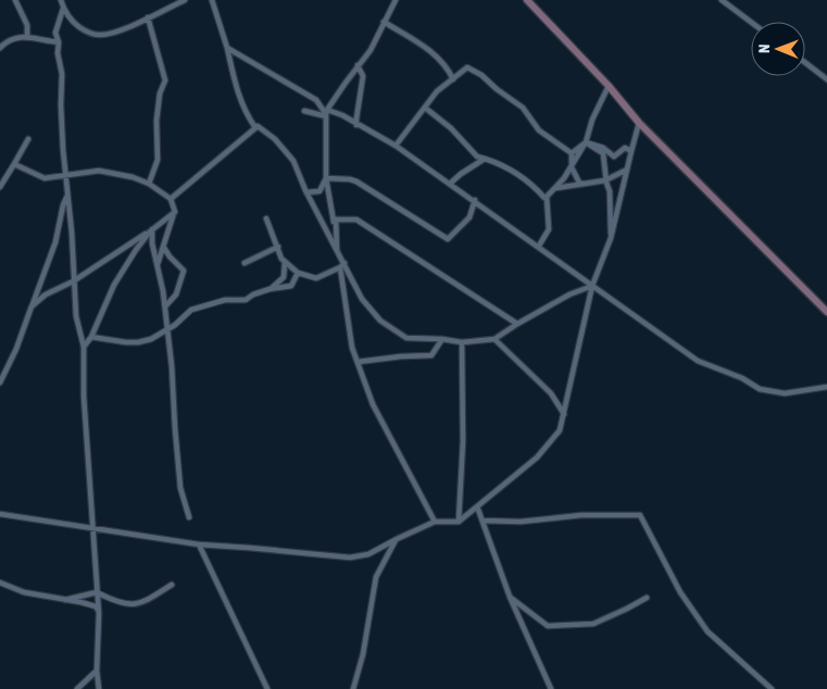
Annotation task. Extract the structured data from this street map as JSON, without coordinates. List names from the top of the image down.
{
  "north": "left"
}
